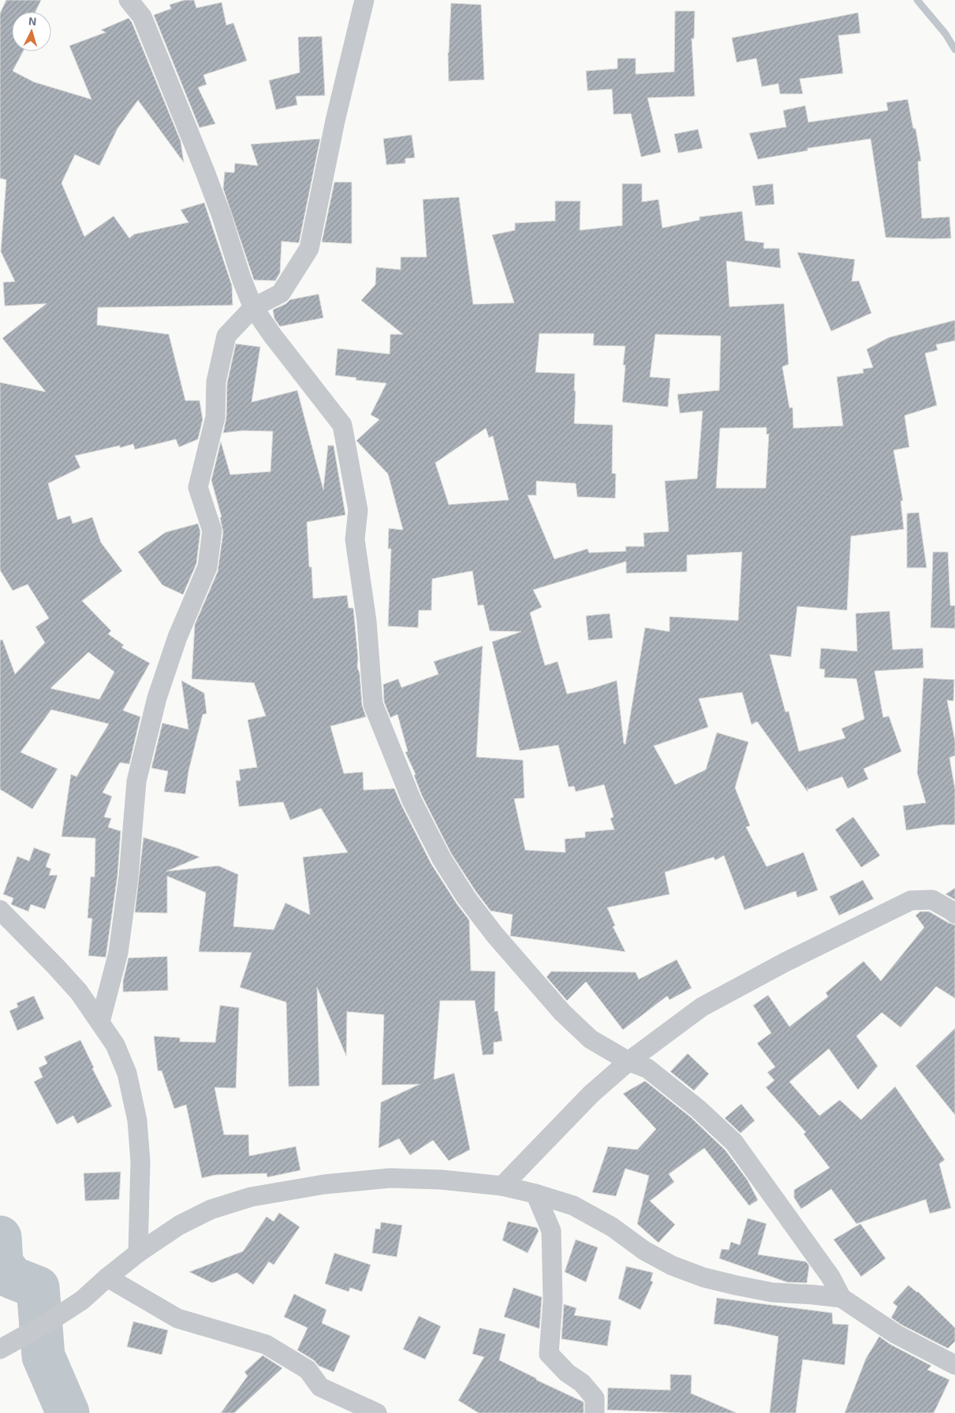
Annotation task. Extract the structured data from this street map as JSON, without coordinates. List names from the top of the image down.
{
  "north": "top"
}
